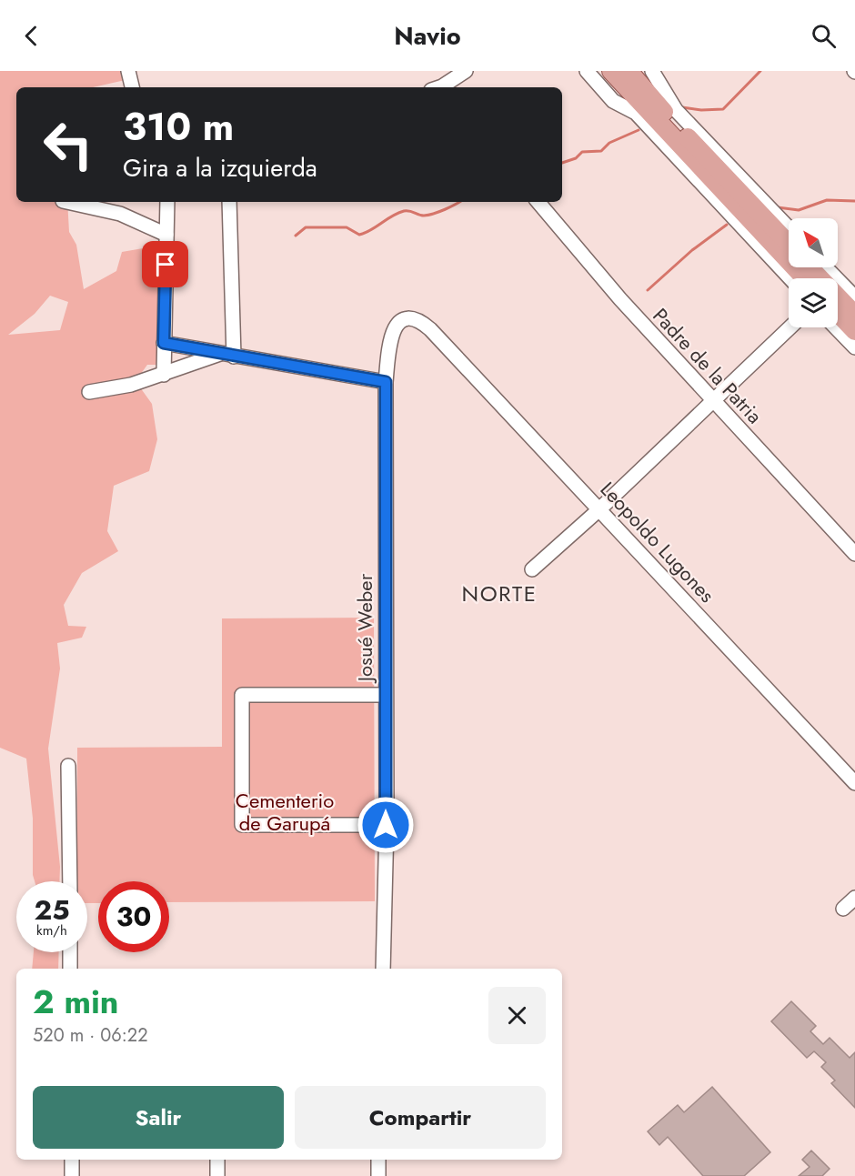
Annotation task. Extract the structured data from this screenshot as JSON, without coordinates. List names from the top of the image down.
{
  "streets": {
    "street": ["Padre de la Patria", "Leopoldo Lugones", "Josué Weber"]
  },
  "crossings": [
    ["Leopoldo Lugones", "Josué Weber"]
  ],
  "districts": ["NORTE"],
  "parks": ["Cementerio de Garupá"],
  "north": "top left",
  "page": {
    "header": "Navio",
    "turn": ["310 m", "Gira a la izquierda"],
    "speed": "25 km/h",
    "limit": "30",
    "heading": ["2 min", "520 m · 06:22"],
    "buttons": ["Salir", "Compartir"]
  }
}
